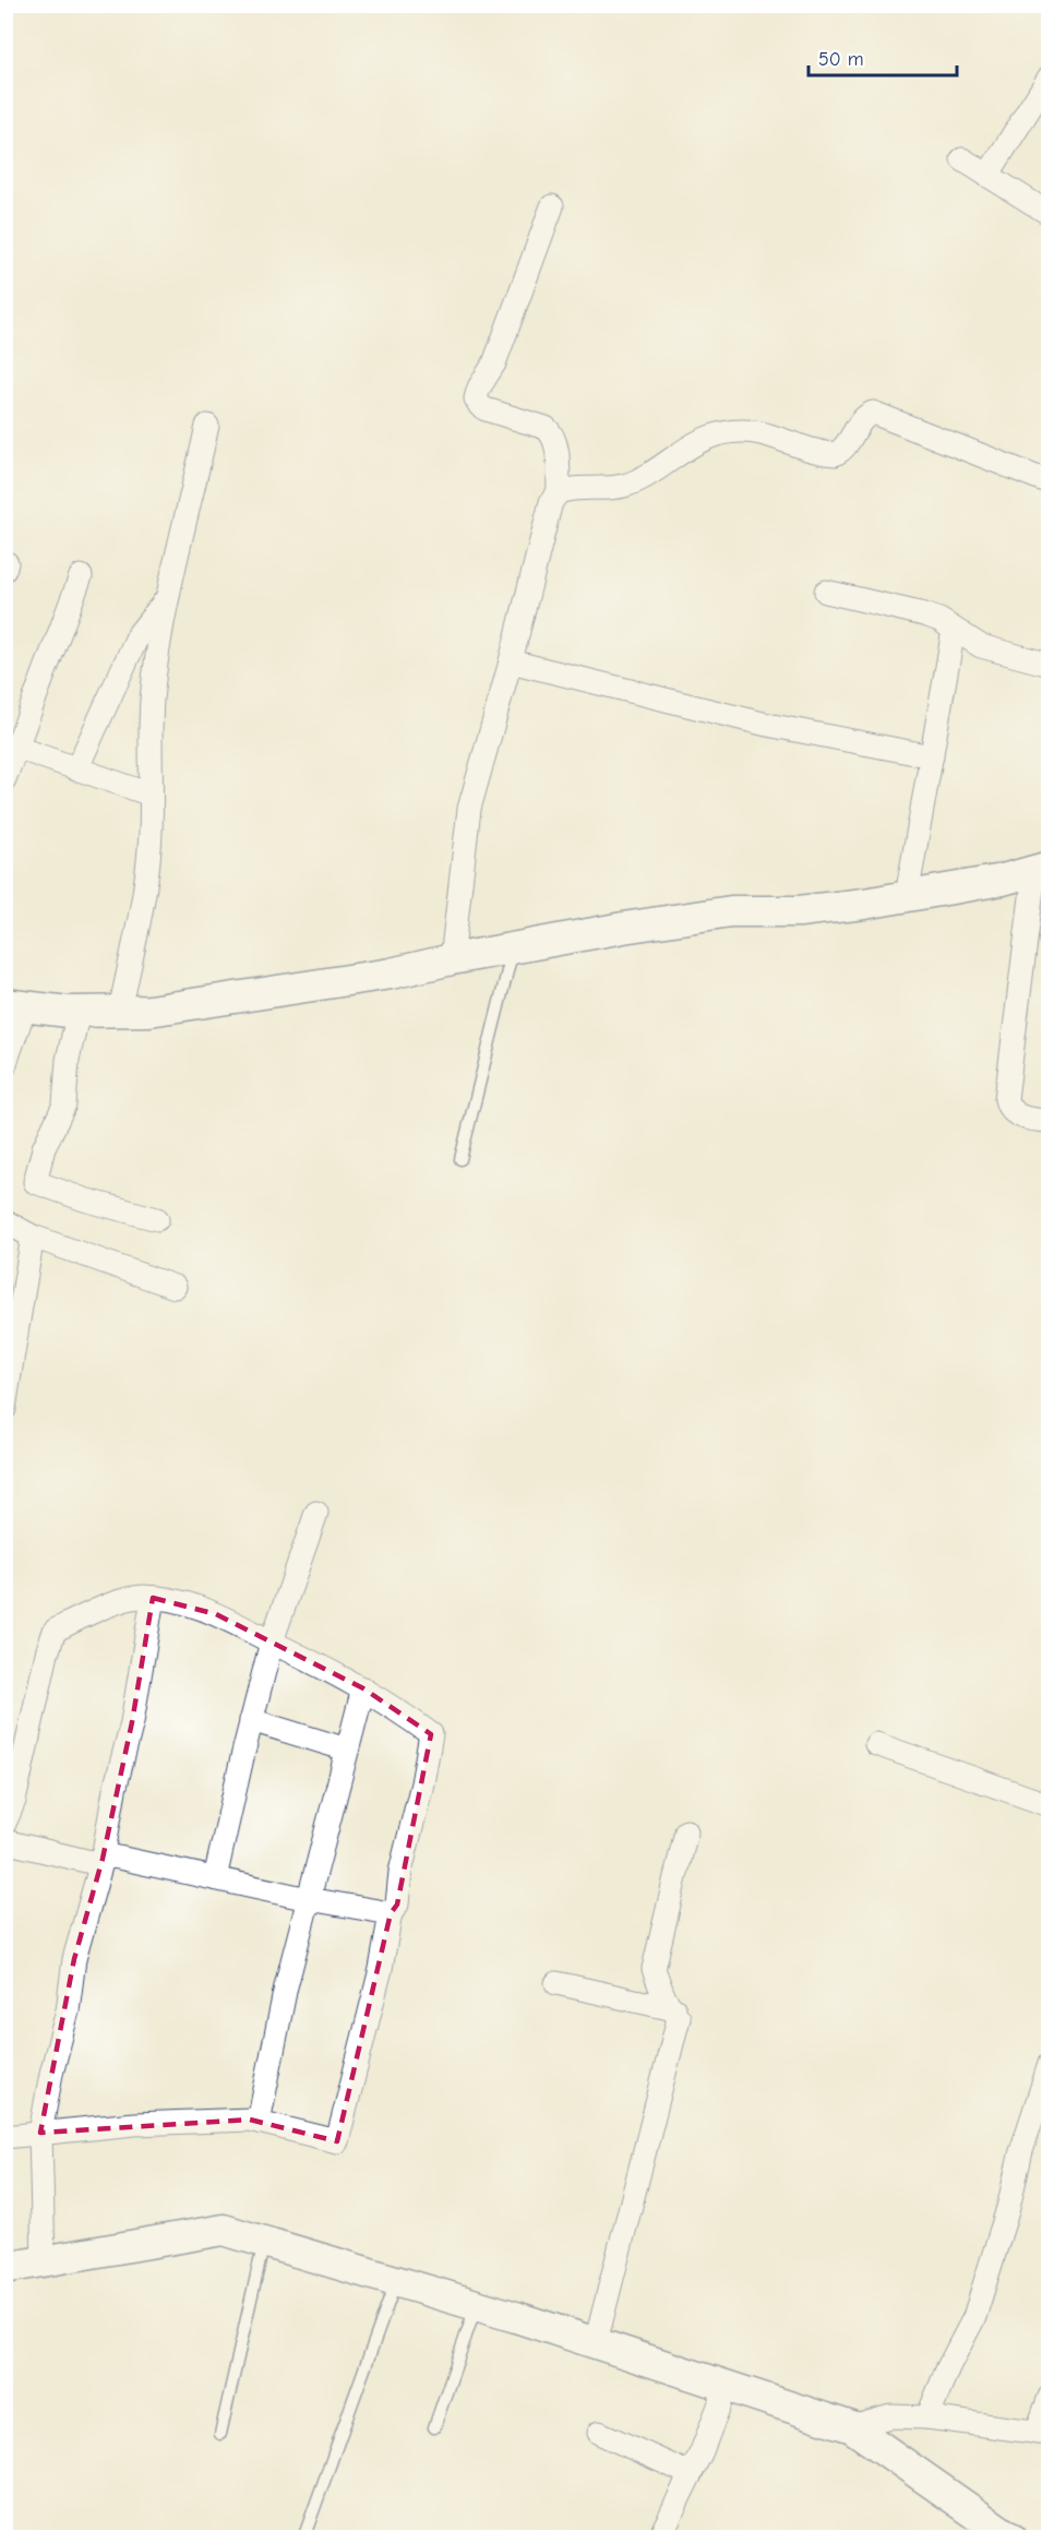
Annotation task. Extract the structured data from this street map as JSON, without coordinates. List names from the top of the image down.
{
  "scale_bar": "50 m"
}
